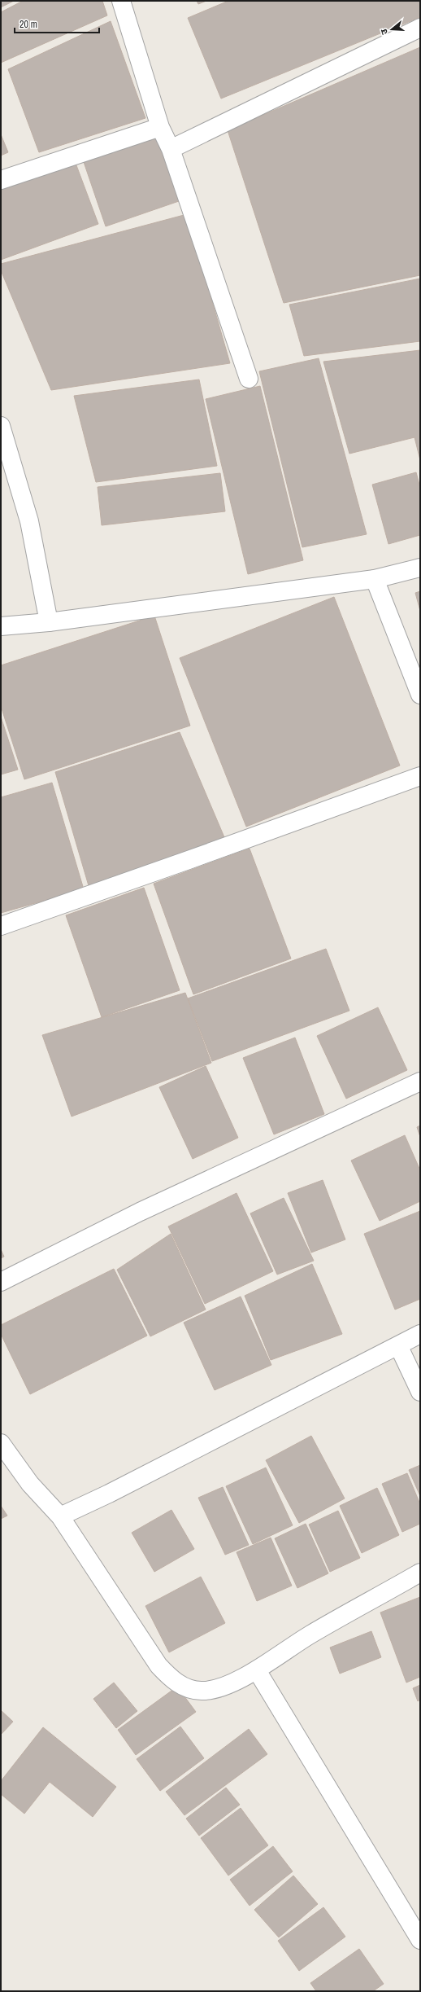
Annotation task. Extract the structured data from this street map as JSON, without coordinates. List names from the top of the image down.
{
  "scale_bar": "20 m",
  "north": "left"
}
